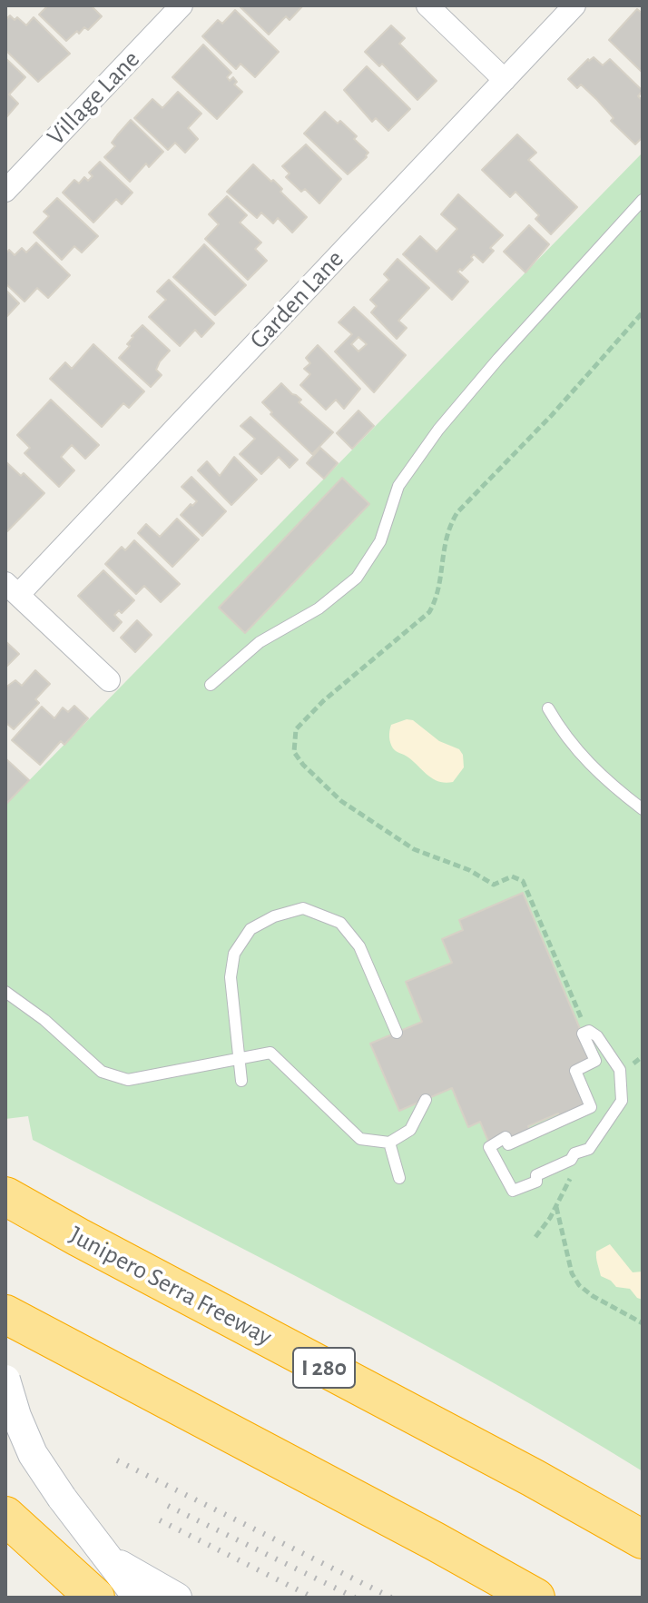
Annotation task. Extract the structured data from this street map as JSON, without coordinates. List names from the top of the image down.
{
  "streets": {
    "highway": ["Junipero Serra Freeway", "I 280"],
    "street": ["Village Lane", "Garden Lane"]
  }
}
